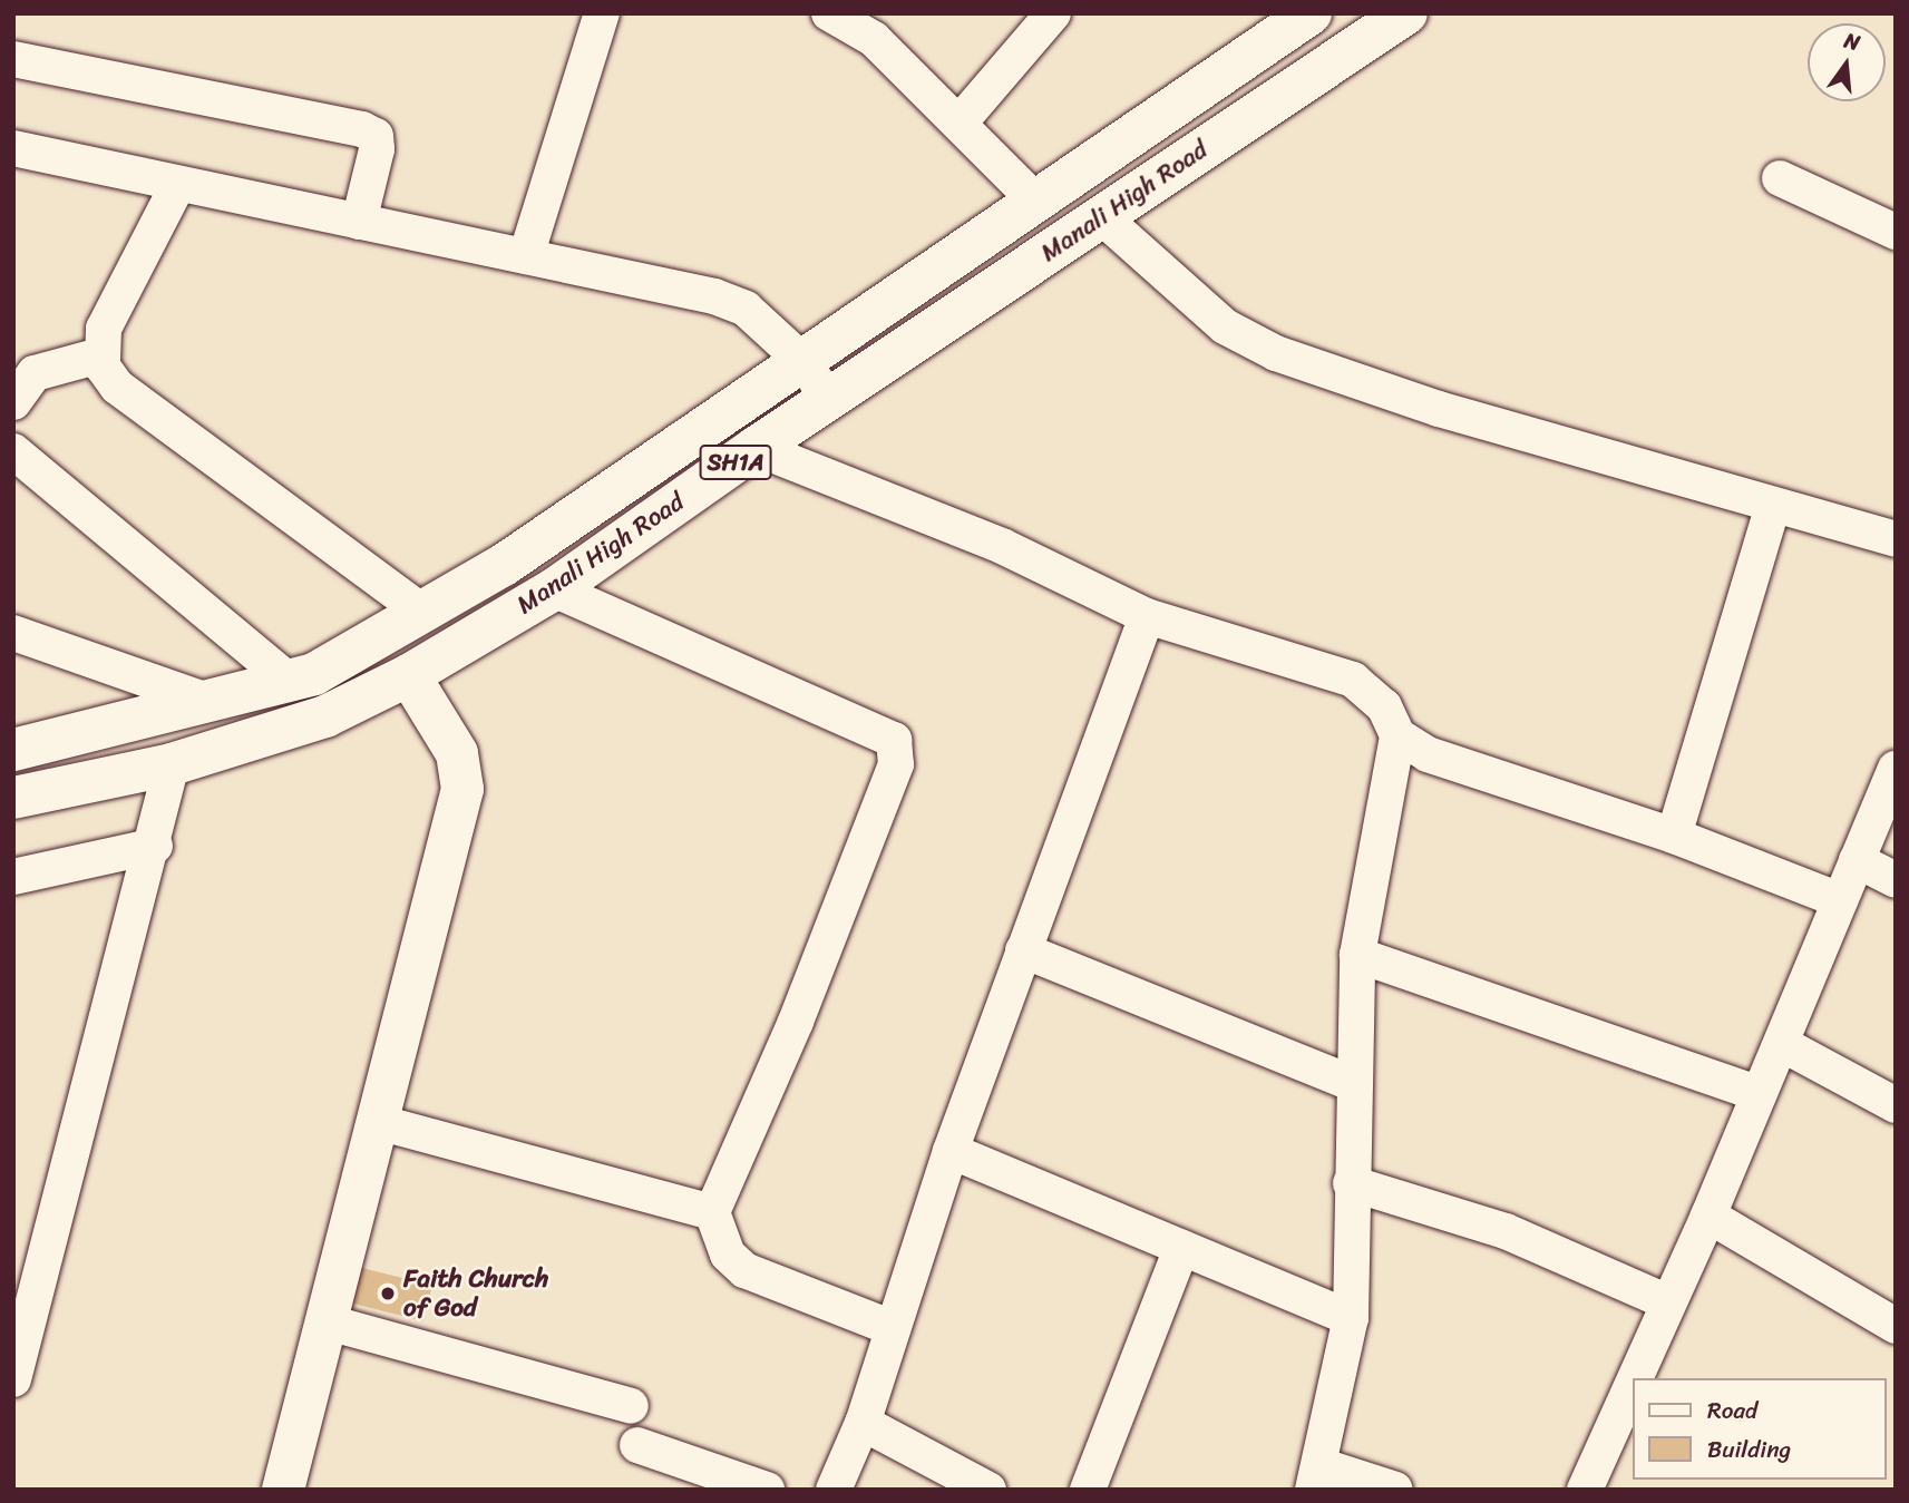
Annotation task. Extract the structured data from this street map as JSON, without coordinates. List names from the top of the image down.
{
  "streets": {
    "main road": ["Manali High Road", "SH1A"]
  },
  "places": ["Faith Church of God"],
  "legend": ["Road", "Building"],
  "north": "top"
}
